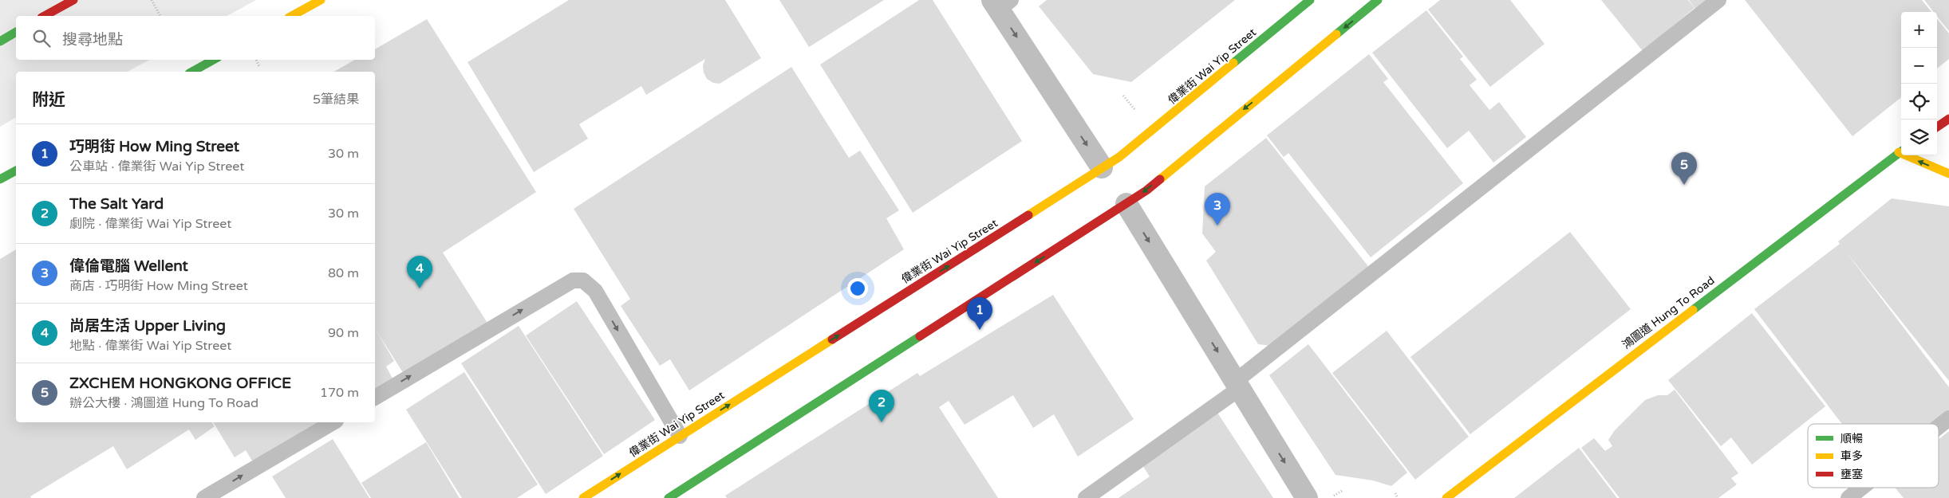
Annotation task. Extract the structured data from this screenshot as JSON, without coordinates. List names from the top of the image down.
{
  "streets": {
    "main road": ["偉業街 Wai Yip Street", "鴻圖道 Hung To Road"]
  },
  "legend": ["順暢", "車多", "壅塞"],
  "page": {
    "map_buttons": ["+", "−"],
    "search": "搜尋地點",
    "heading": ["附近", "5筆結果"],
    "list": [
      {
        "mark": "1",
        "name": "巧明街 How Ming Street",
        "note": "公車站 · 偉業街 Wai Yip Street",
        "value": "30 m"
      },
      {
        "mark": "2",
        "name": "The Salt Yard",
        "note": "劇院 · 偉業街 Wai Yip Street",
        "value": "30 m"
      },
      {
        "mark": "3",
        "name": "偉倫電腦 Wellent",
        "note": "商店 · 巧明街 How Ming Street",
        "value": "80 m"
      },
      {
        "mark": "4",
        "name": "尚居生活 Upper Living",
        "note": "地點 · 偉業街 Wai Yip Street",
        "value": "90 m"
      },
      {
        "mark": "5",
        "name": "ZXCHEM HONGKONG OFFICE",
        "note": "辦公大樓 · 鴻圖道 Hung To Road",
        "value": "170 m"
      }
    ],
    "pins": [
      "5",
      "3",
      "4",
      "1",
      "2"
    ]
  }
}
